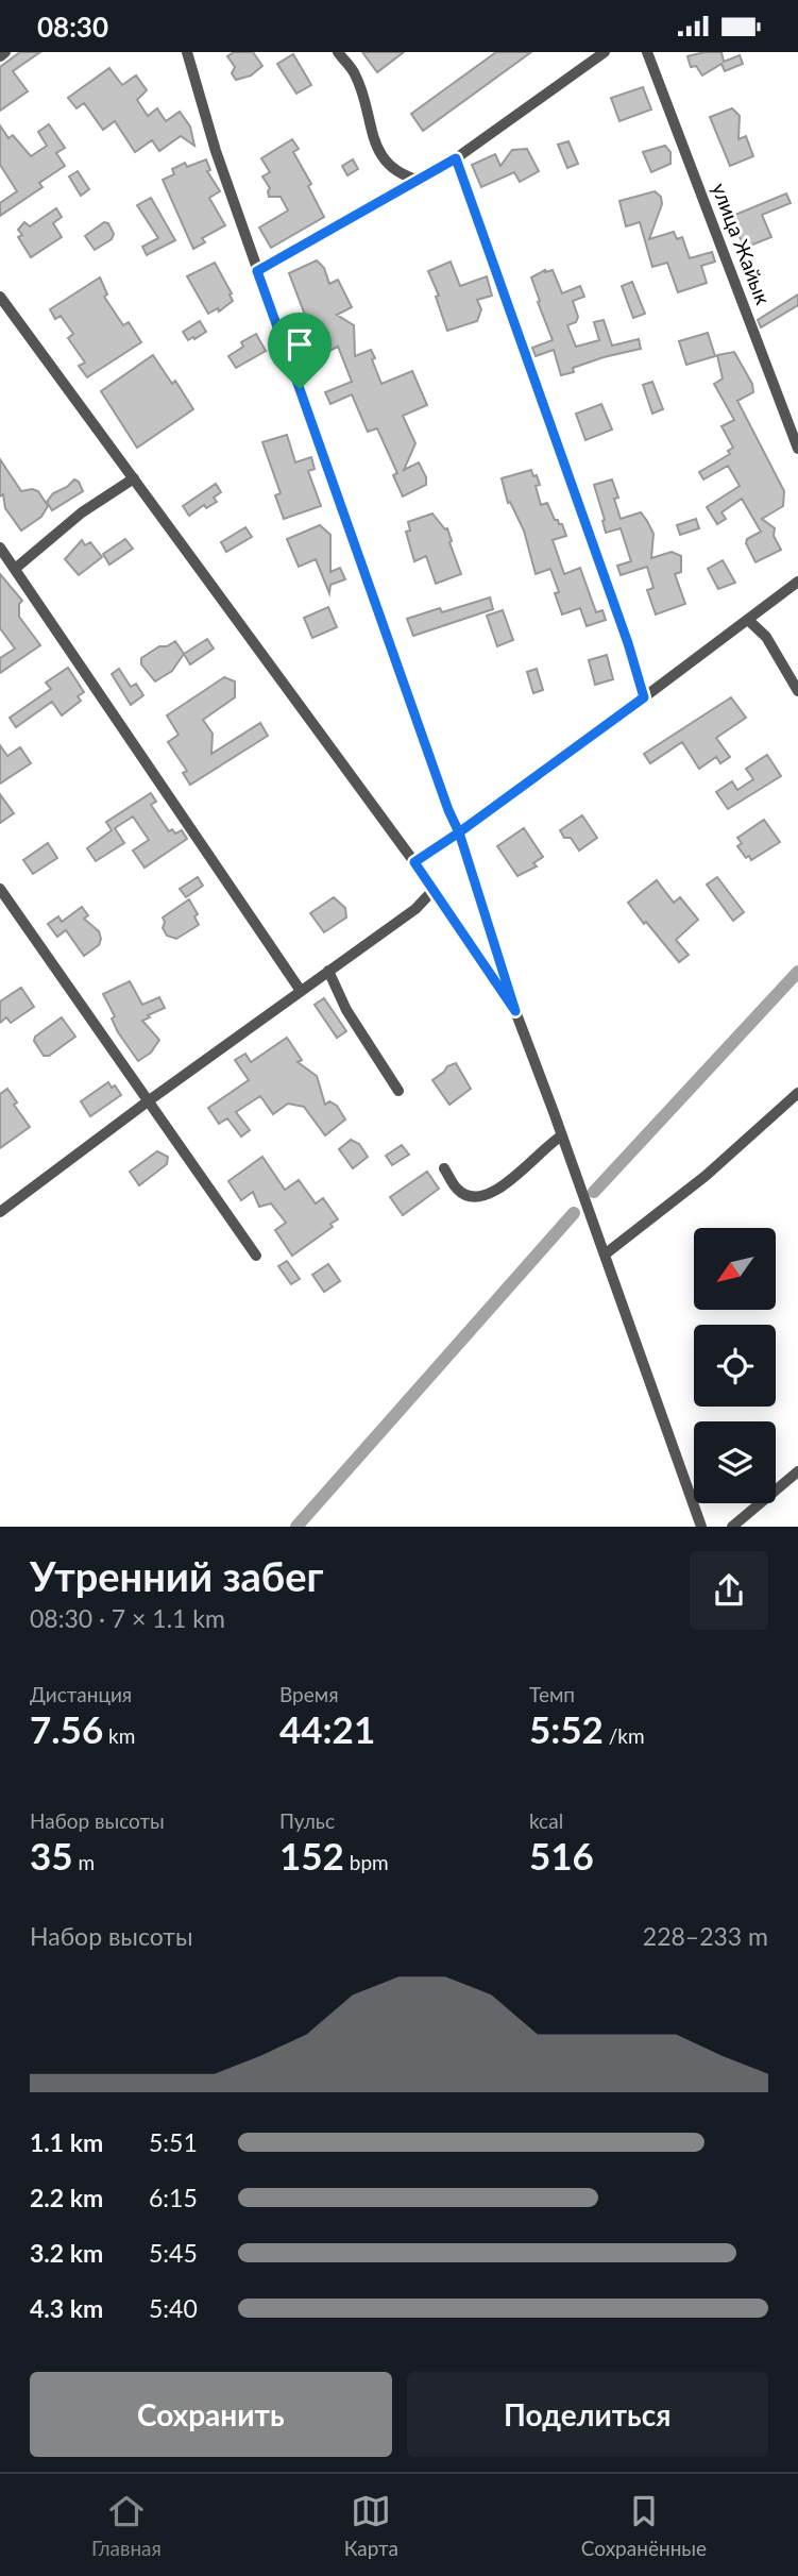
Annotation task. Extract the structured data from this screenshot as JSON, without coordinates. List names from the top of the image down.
{
  "streets": {
    "street": ["улица Жайык"]
  },
  "north": "bottom left",
  "page": {
    "status": "08:30",
    "heading": ["Утренний забег", "08:30 · 7 × 1.1 km"],
    "stats": [
      ["Дистанция", "7.56 km"],
      ["Время", "44:21"],
      ["Темп", "5:52 /km"],
      ["Набор высоты", "35 m"],
      ["Пульс", "152 bpm"],
      ["kcal", "516"]
    ],
    "chart": ["Набор высоты", "228–233 m"],
    "list": [
      {
        "name": "1.1 km",
        "note": "5:51"
      },
      {
        "name": "2.2 km",
        "note": "6:15"
      },
      {
        "name": "3.2 km",
        "note": "5:45"
      },
      {
        "name": "4.3 km",
        "note": "5:40"
      }
    ],
    "buttons": ["Сохранить", "Поделиться"],
    "tabs": ["Главная", "Карта", "Сохранённые"]
  }
}
